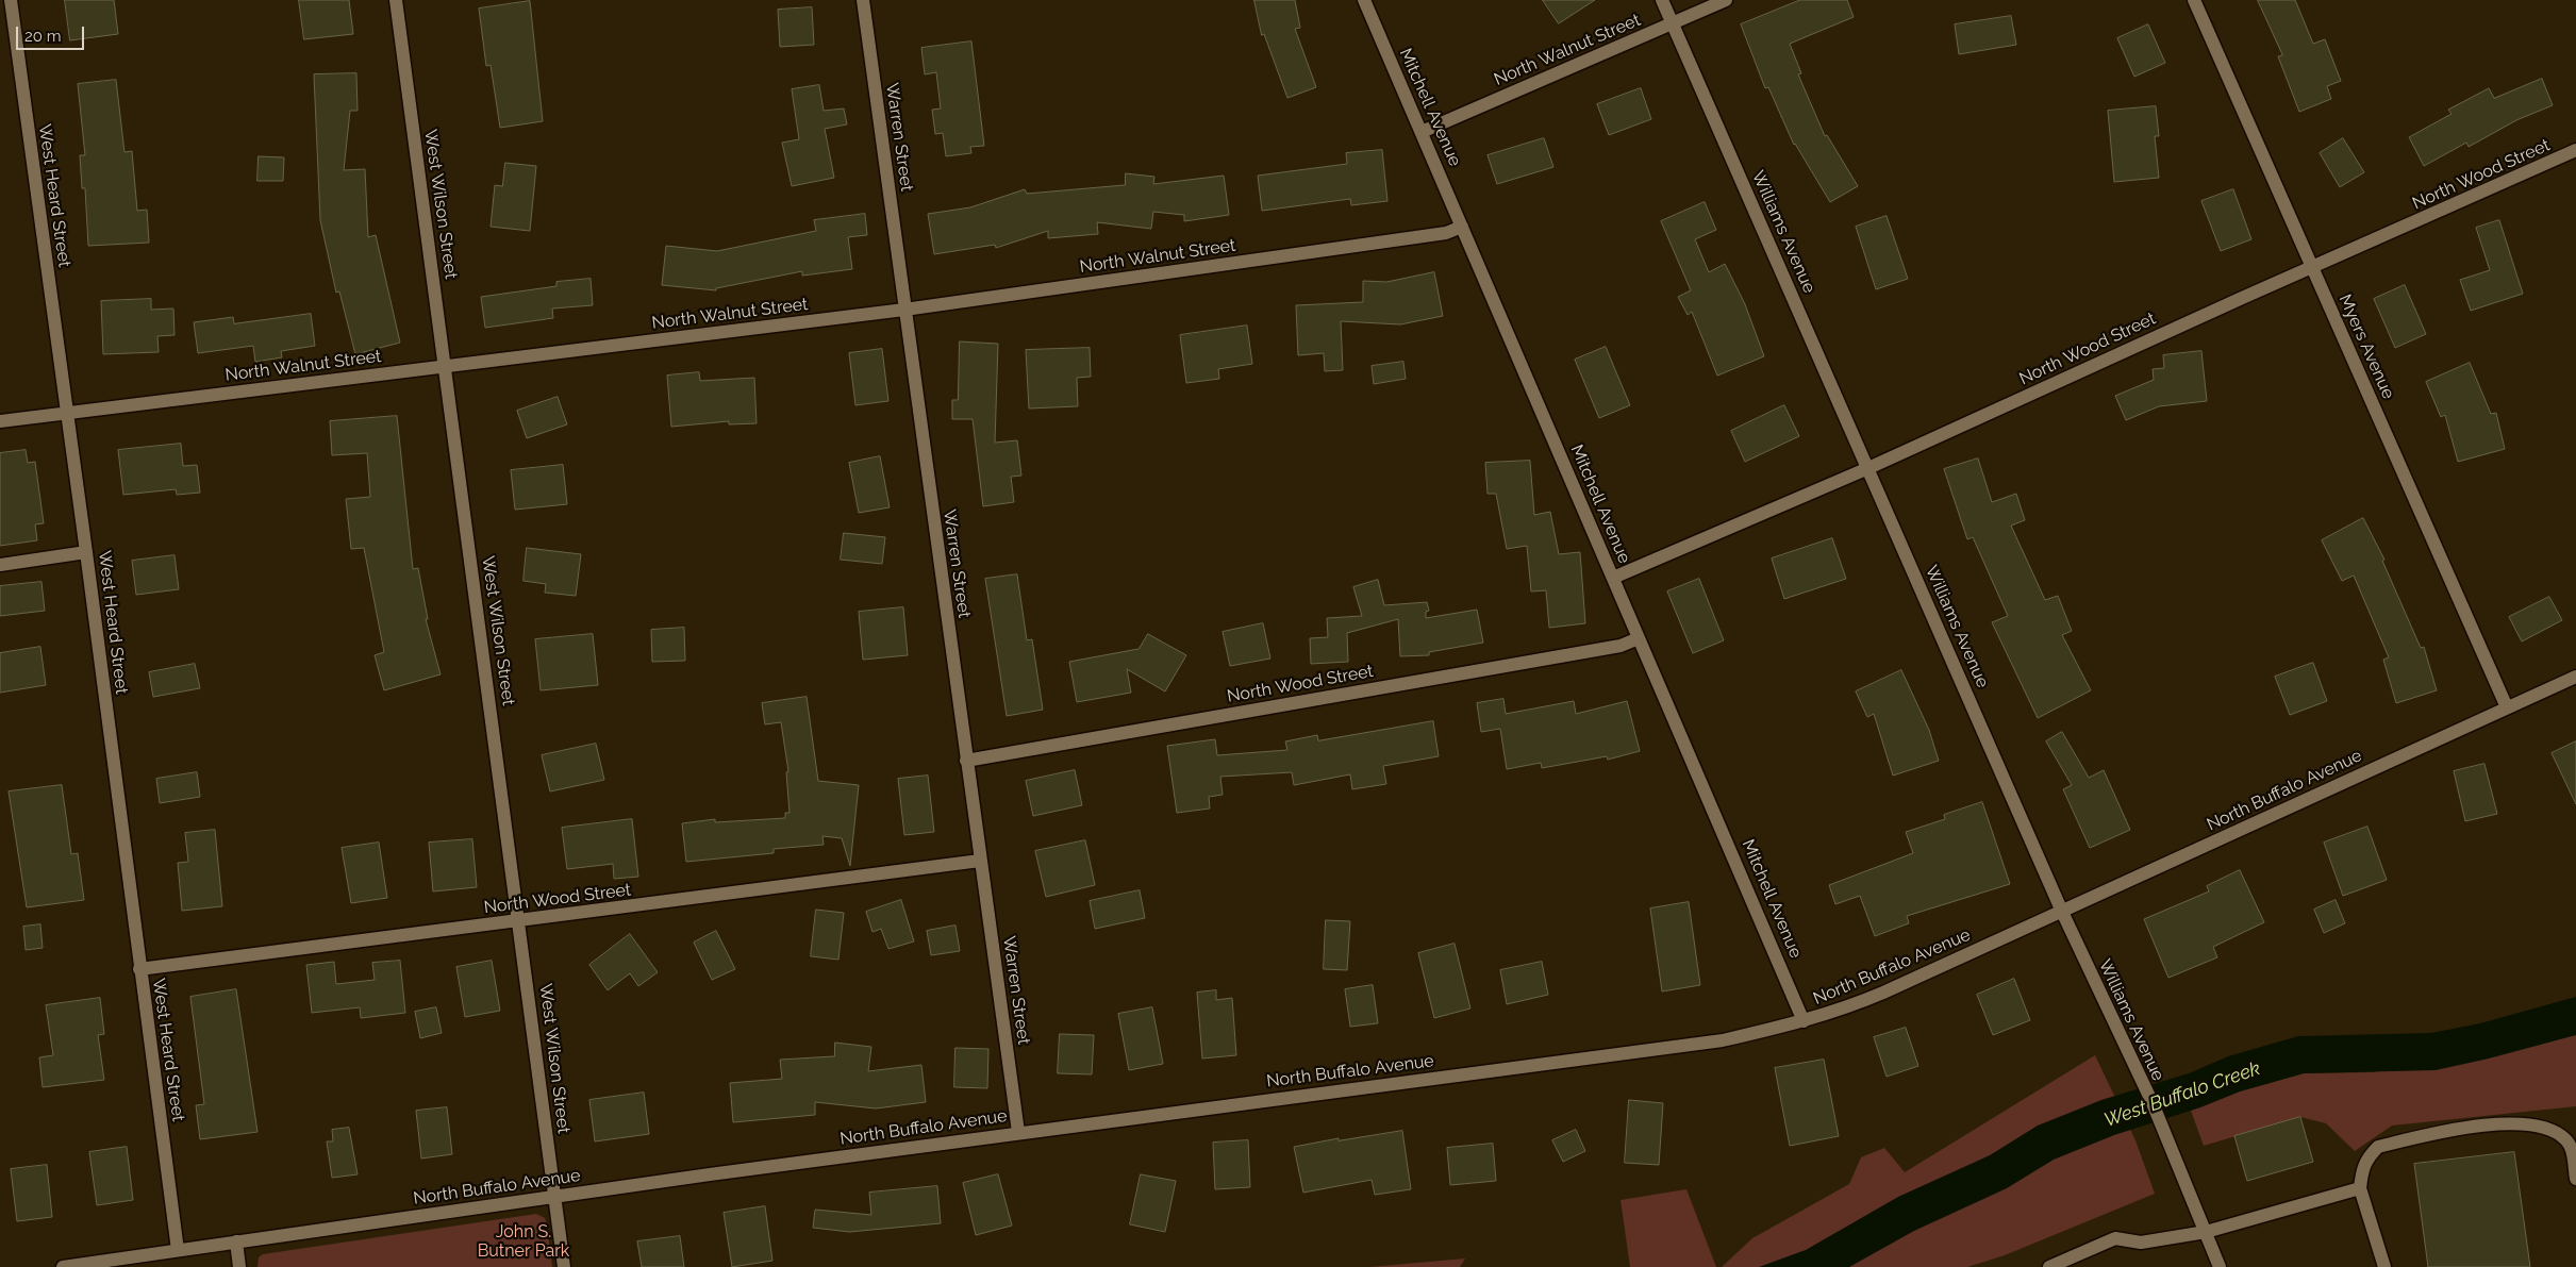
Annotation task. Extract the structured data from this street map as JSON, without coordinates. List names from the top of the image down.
{
  "streets": {
    "street": [
      "North Walnut Street",
      "Mitchell Avenue",
      "Warren Street",
      "North Wood Street",
      "West Heard Street",
      "West Wilson Street",
      "Williams Avenue",
      "Myers Avenue",
      "North Buffalo Avenue"
    ]
  },
  "crossings": [
    ["North Walnut Street", "Mitchell Avenue"],
    ["North Walnut Street", "Warren Street"],
    ["North Walnut Street", "West Heard Street"],
    ["North Walnut Street", "West Wilson Street"],
    ["North Walnut Street", "Williams Avenue"],
    ["Mitchell Avenue", "North Wood Street"],
    ["Mitchell Avenue", "North Buffalo Avenue"],
    ["Warren Street", "North Wood Street"],
    ["Warren Street", "North Buffalo Avenue"],
    ["North Wood Street", "West Heard Street"],
    ["North Wood Street", "West Wilson Street"],
    ["North Wood Street", "Williams Avenue"],
    ["North Wood Street", "Myers Avenue"],
    ["West Heard Street", "North Buffalo Avenue"],
    ["West Wilson Street", "North Buffalo Avenue"],
    ["Williams Avenue", "North Buffalo Avenue"],
    ["Myers Avenue", "North Buffalo Avenue"]
  ],
  "water": ["West Buffalo Creek"],
  "parks": ["John S. Butner Park"],
  "scale_bar": "20 m"
}
